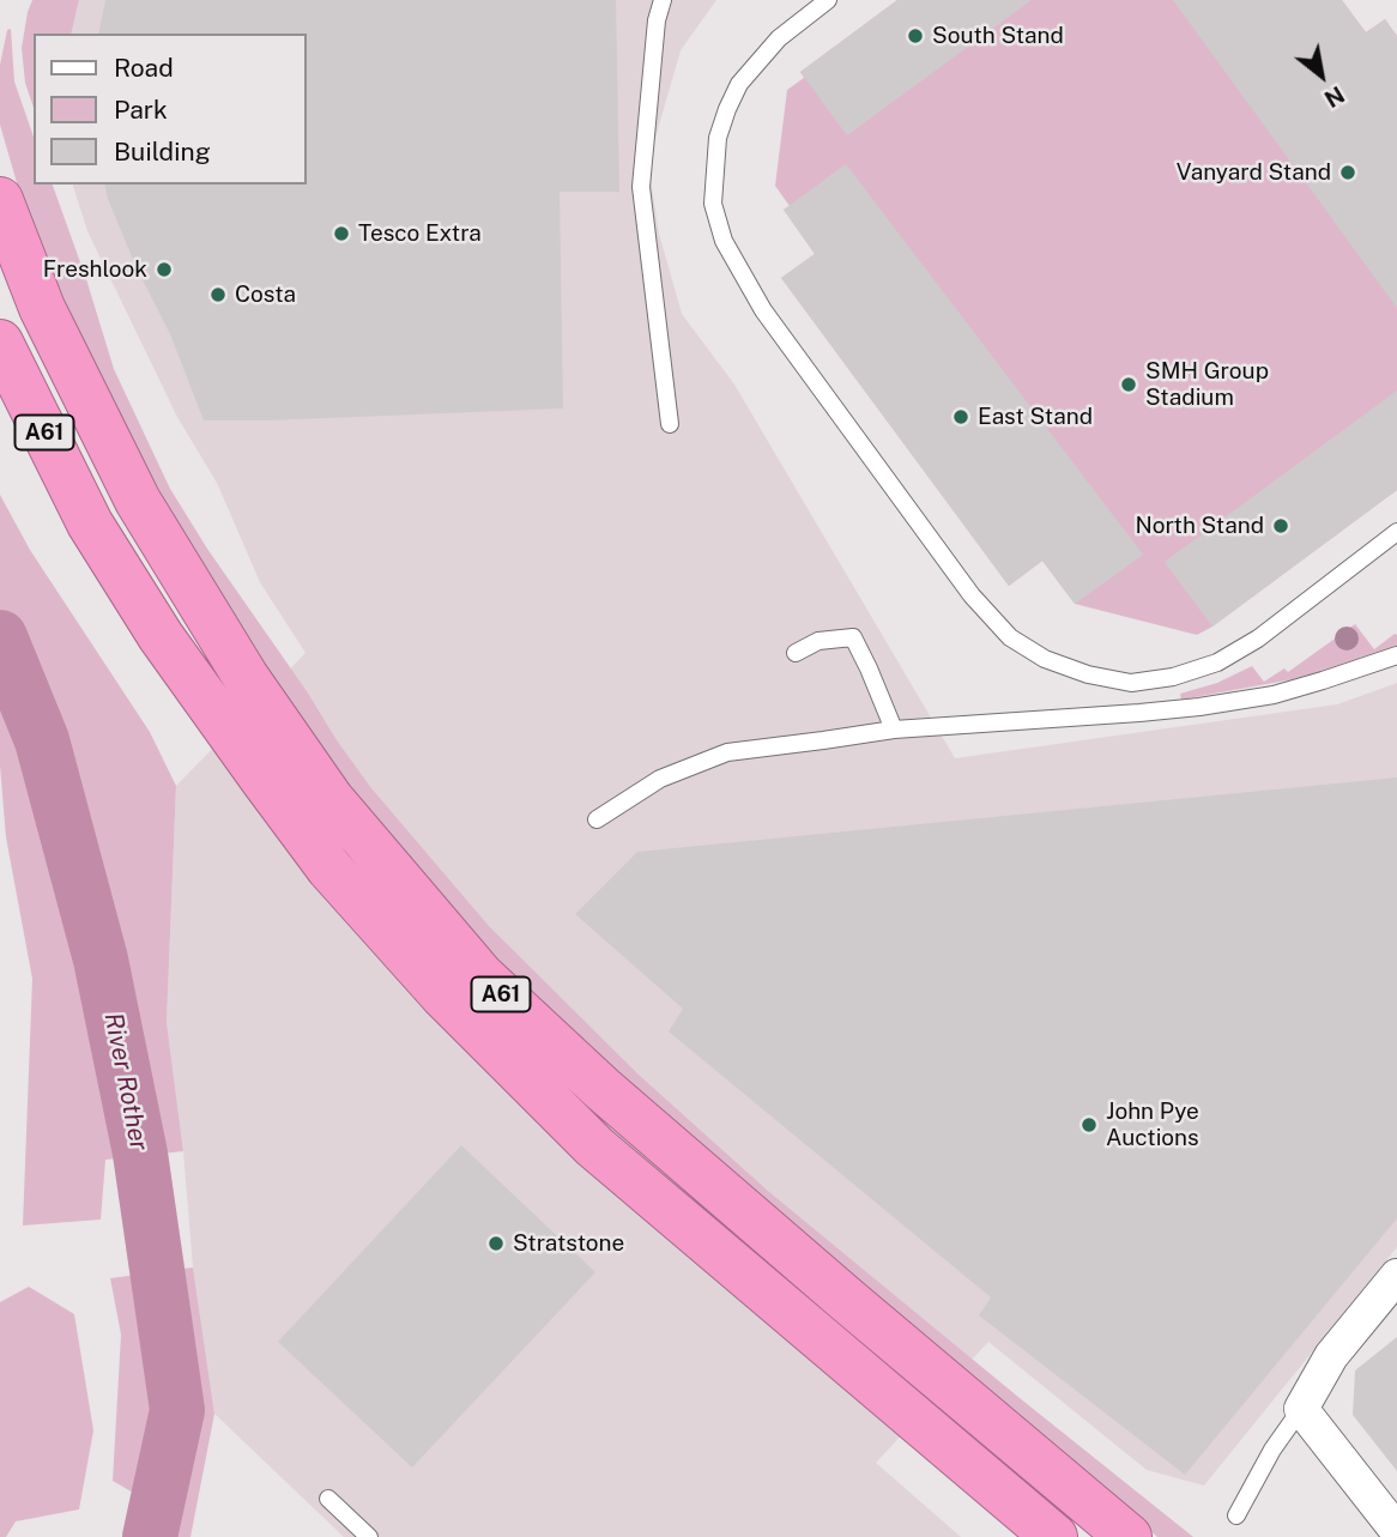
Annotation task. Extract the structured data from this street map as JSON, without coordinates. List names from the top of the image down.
{
  "streets": {
    "highway": ["A61"]
  },
  "water": ["River Rother"],
  "places": [
    "South Stand",
    "Vanyard Stand",
    "Tesco Extra",
    "Freshlook",
    "Costa",
    "SMH Group Stadium",
    "East Stand",
    "North Stand",
    "John Pye Auctions",
    "Stratstone"
  ],
  "legend": ["Road", "Park", "Building"],
  "north": "bottom right"
}
